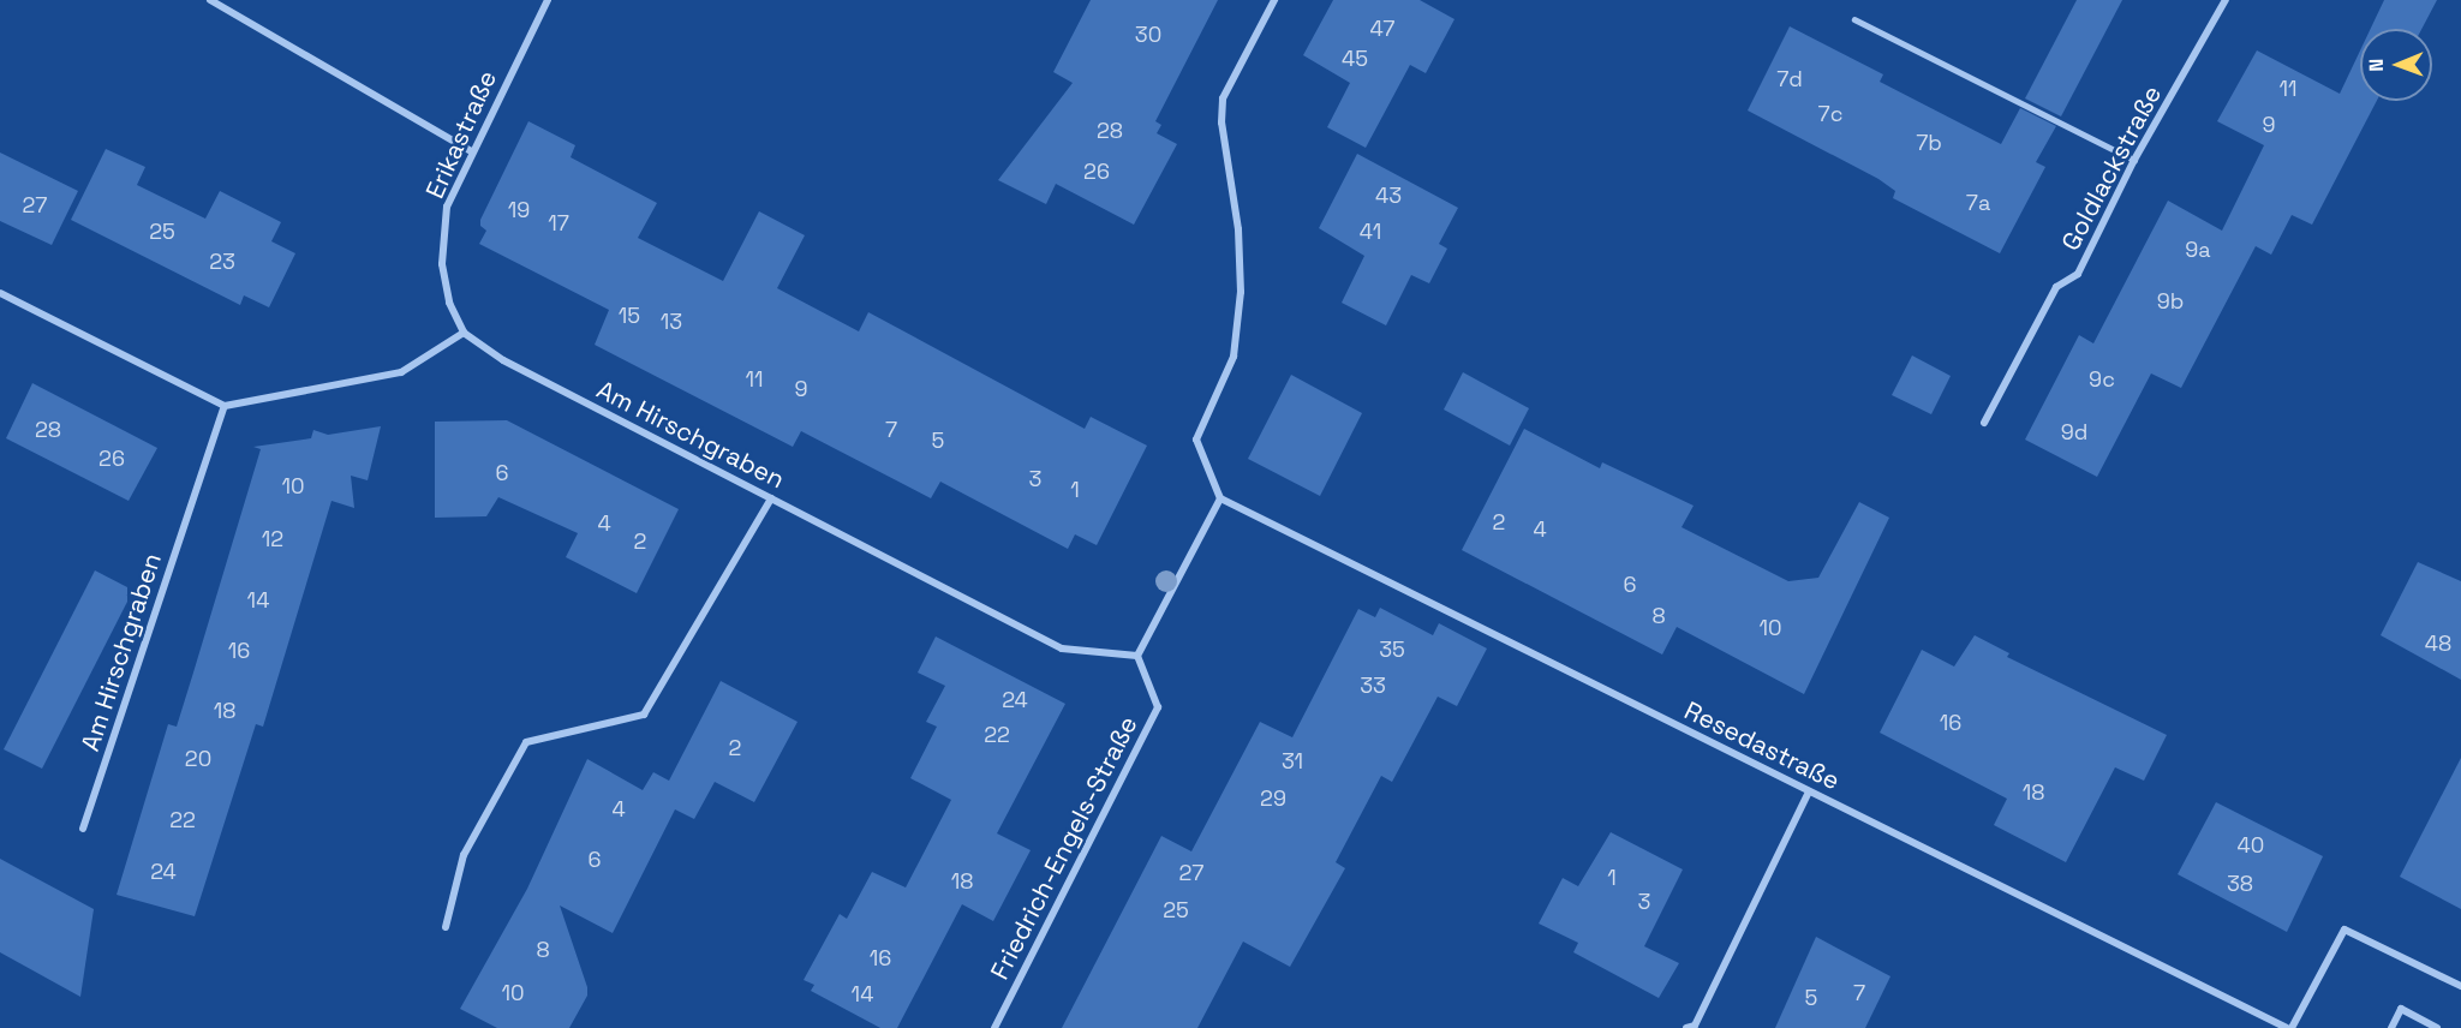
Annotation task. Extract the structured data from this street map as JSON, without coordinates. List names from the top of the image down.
{
  "streets": {
    "street": [
      "Erikastraße",
      "Goldlackstraße",
      "Am Hirschgraben",
      "Resedastraße",
      "Friedrich-Engels-Straße"
    ]
  },
  "crossings": [
    ["Erikastraße", "Am Hirschgraben"],
    ["Am Hirschgraben", "Friedrich-Engels-Straße"]
  ],
  "house_numbers": [
    "47",
    "30",
    "45",
    "7d",
    "11",
    "7c",
    "9",
    "28",
    "7b",
    "26",
    "43",
    "7a",
    "27",
    "19",
    "17",
    "25",
    "41",
    "9a",
    "23",
    "9b",
    "15",
    "13",
    "11",
    "9c",
    "9",
    "28",
    "7",
    "9d",
    "5",
    "26",
    "6",
    "3",
    "10",
    "1",
    "2",
    "4",
    "4",
    "12",
    "2",
    "6",
    "14",
    "8",
    "10",
    "48",
    "35",
    "16",
    "33",
    "24",
    "18",
    "16",
    "22",
    "2",
    "20",
    "31",
    "18",
    "29",
    "4",
    "22",
    "40",
    "6",
    "24",
    "27",
    "1",
    "18",
    "38",
    "3",
    "25",
    "8",
    "16",
    "10",
    "7",
    "14",
    "5"
  ],
  "north": "left"
}
